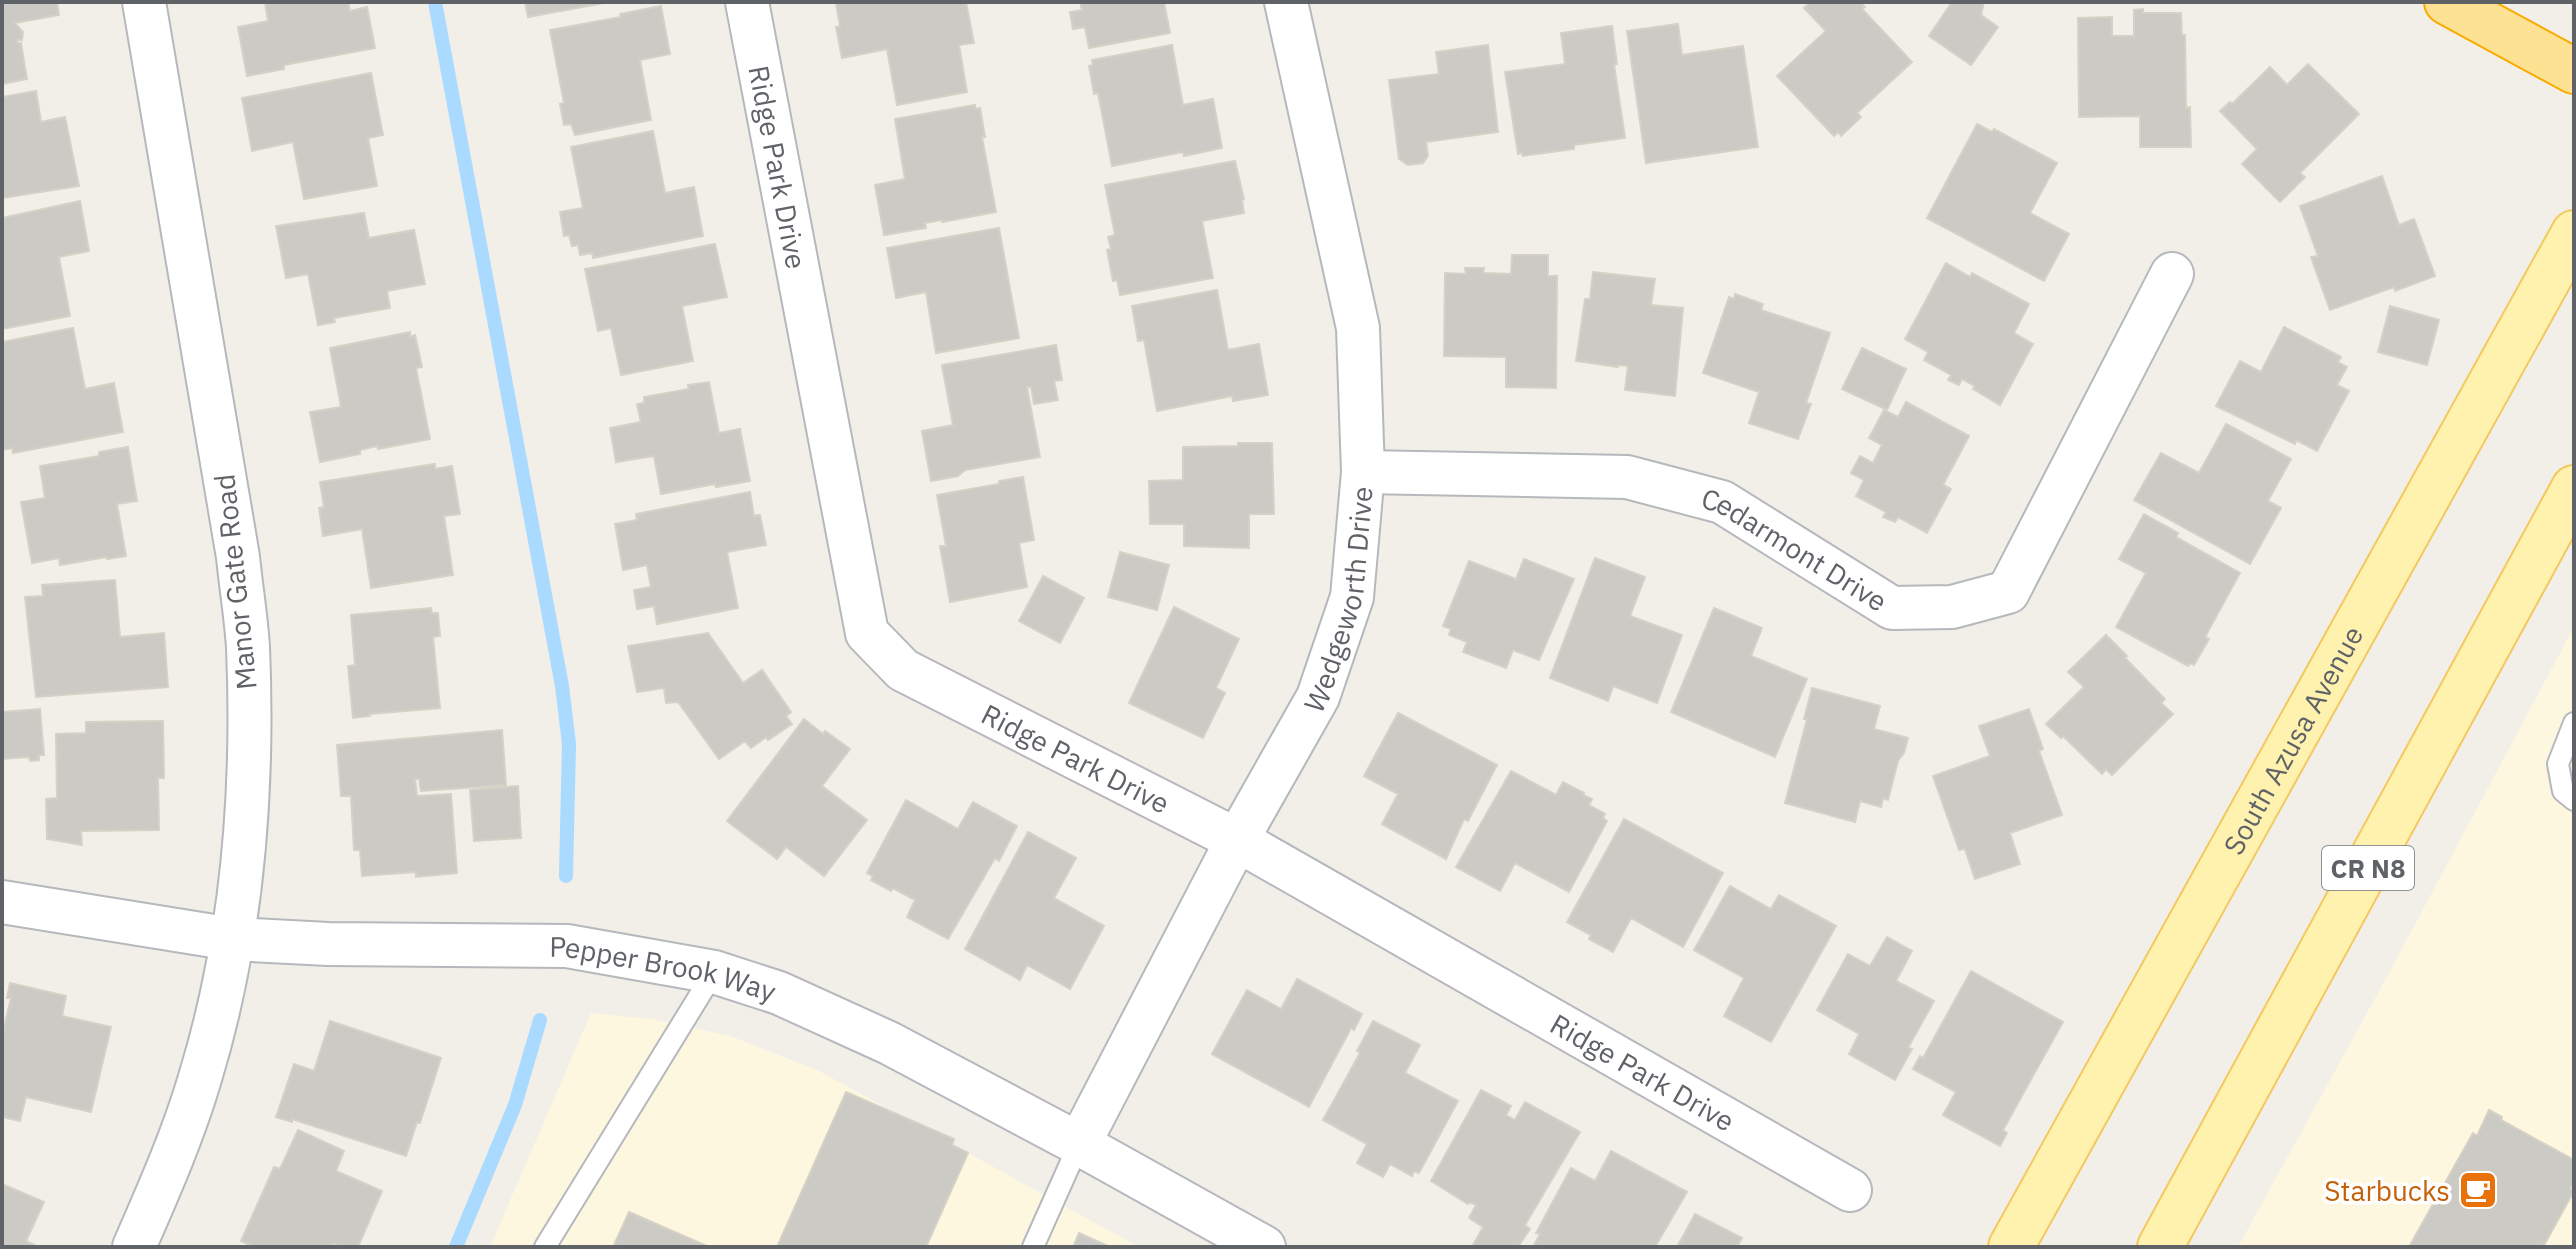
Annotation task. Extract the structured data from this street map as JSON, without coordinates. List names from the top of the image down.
{
  "streets": {
    "main road": ["South Azusa Avenue", "CR N8"],
    "street": [
      "Ridge Park Drive",
      "Cedarmont Drive",
      "Manor Gate Road",
      "Wedgeworth Drive",
      "Pepper Brook Way"
    ]
  },
  "crossings": [
    ["Ridge Park Drive", "Wedgeworth Drive"],
    ["Cedarmont Drive", "Wedgeworth Drive"],
    ["Manor Gate Road", "Pepper Brook Way"],
    ["Wedgeworth Drive", "Pepper Brook Way"]
  ],
  "places": {
    "cafe": ["Starbucks"]
  }
}
